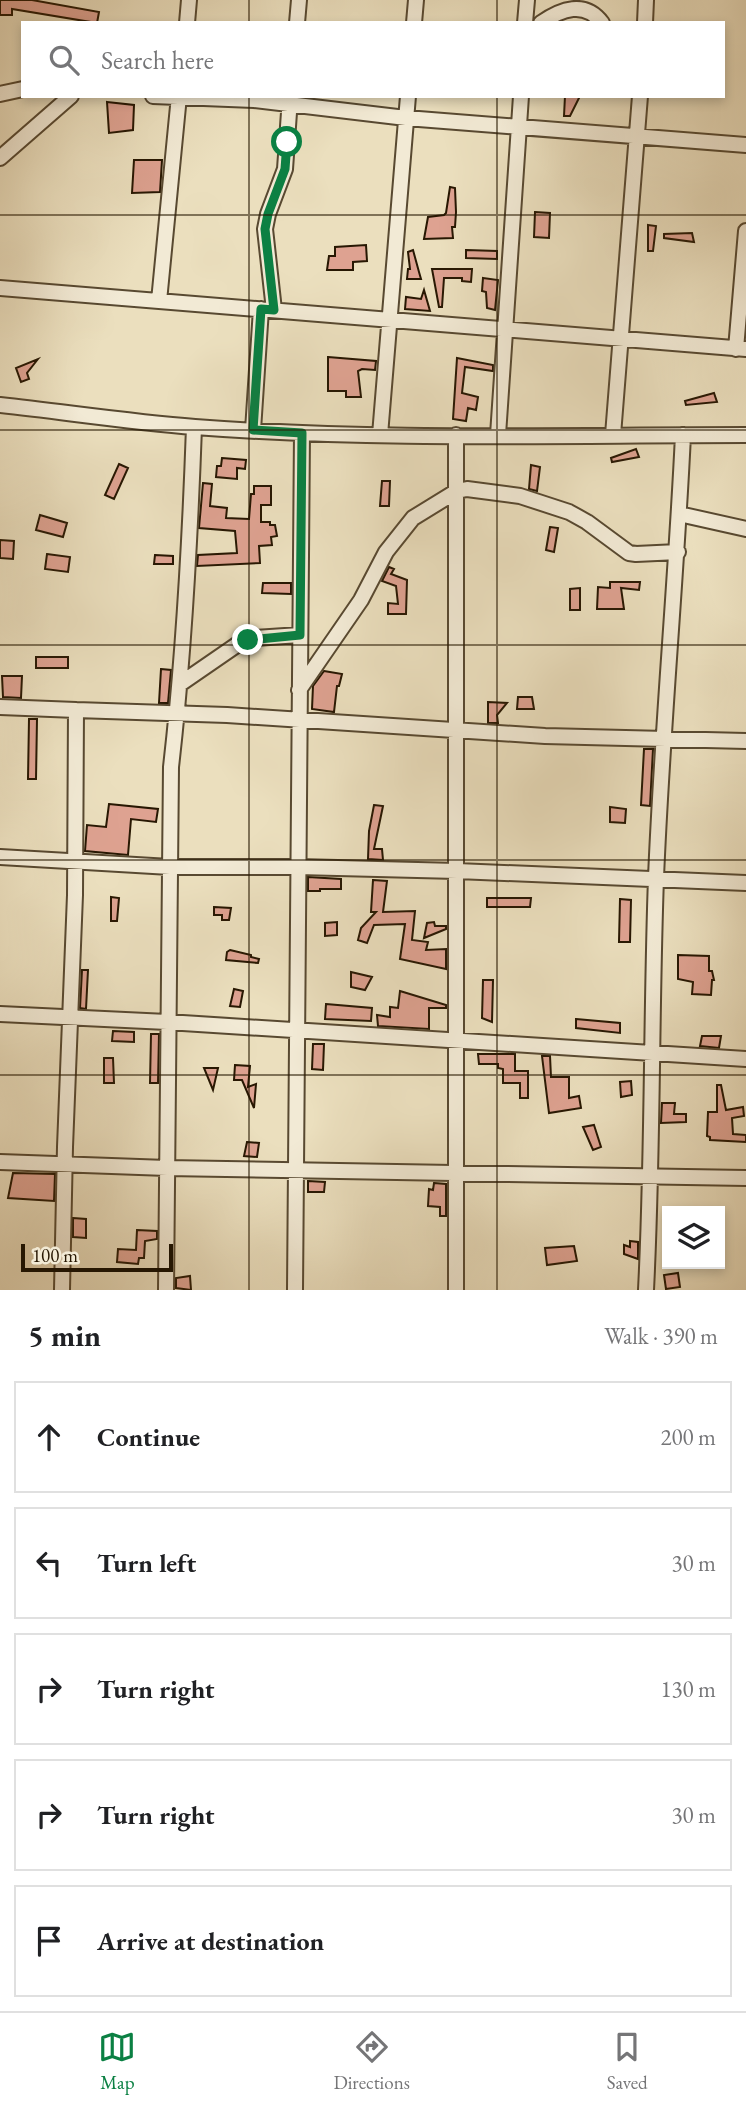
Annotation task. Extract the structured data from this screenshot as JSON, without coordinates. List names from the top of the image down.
{
  "scale_bar": "100 m",
  "page": {
    "search": "Search here",
    "scale": "100 m",
    "heading": ["5 min", "Walk · 390 m"],
    "list": [
      ["Continue", "200 m"],
      ["Turn left", "30 m"],
      ["Turn right", "130 m"],
      ["Turn right", "30 m"],
      "Arrive at destination"
    ],
    "nav": ["Map", "Directions", "Saved"]
  }
}
